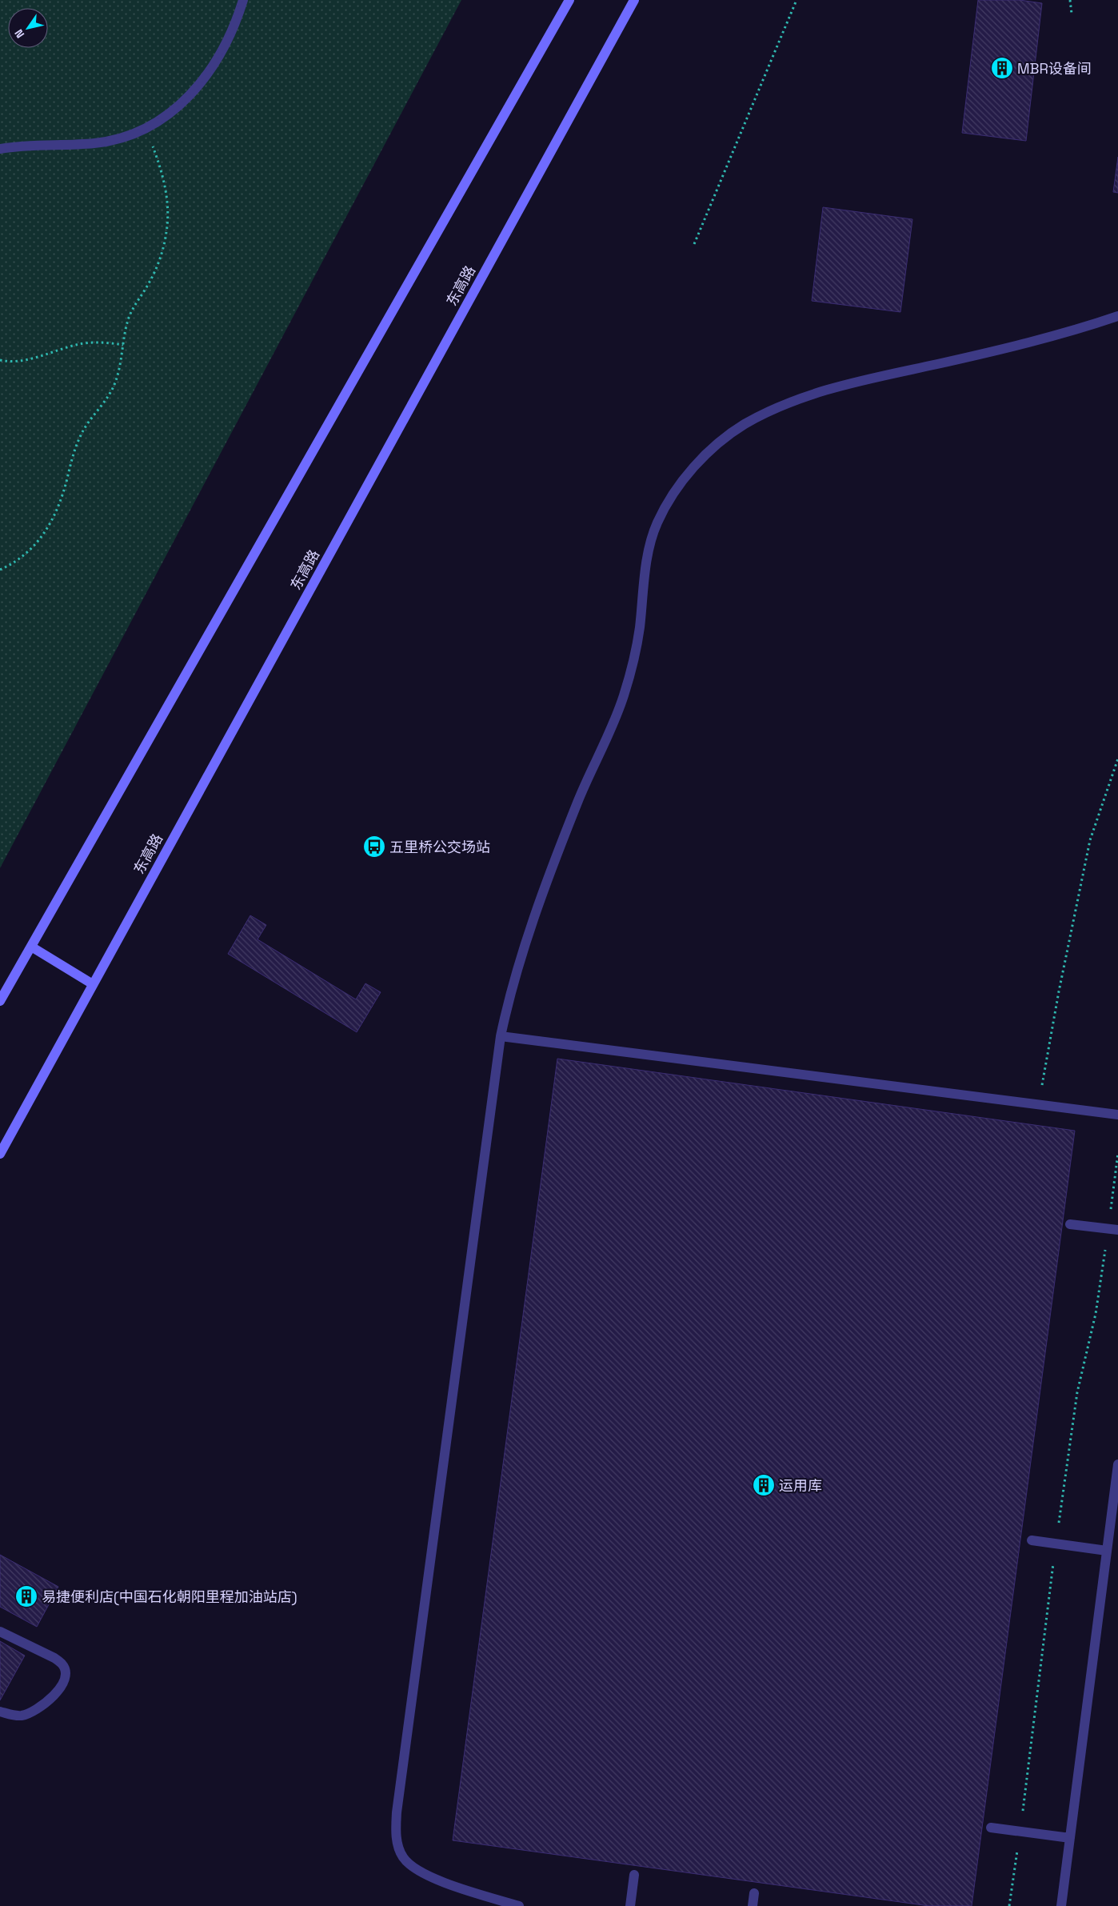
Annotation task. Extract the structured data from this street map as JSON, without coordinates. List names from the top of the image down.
{
  "streets": {
    "street": ["东高路"]
  },
  "places": {
    "building": ["MBR设备间", "运用库", "易捷便利店(中国石化朝阳里程加油站店)"],
    "bus stop": ["五里桥公交场站"]
  },
  "north": "bottom left"
}
